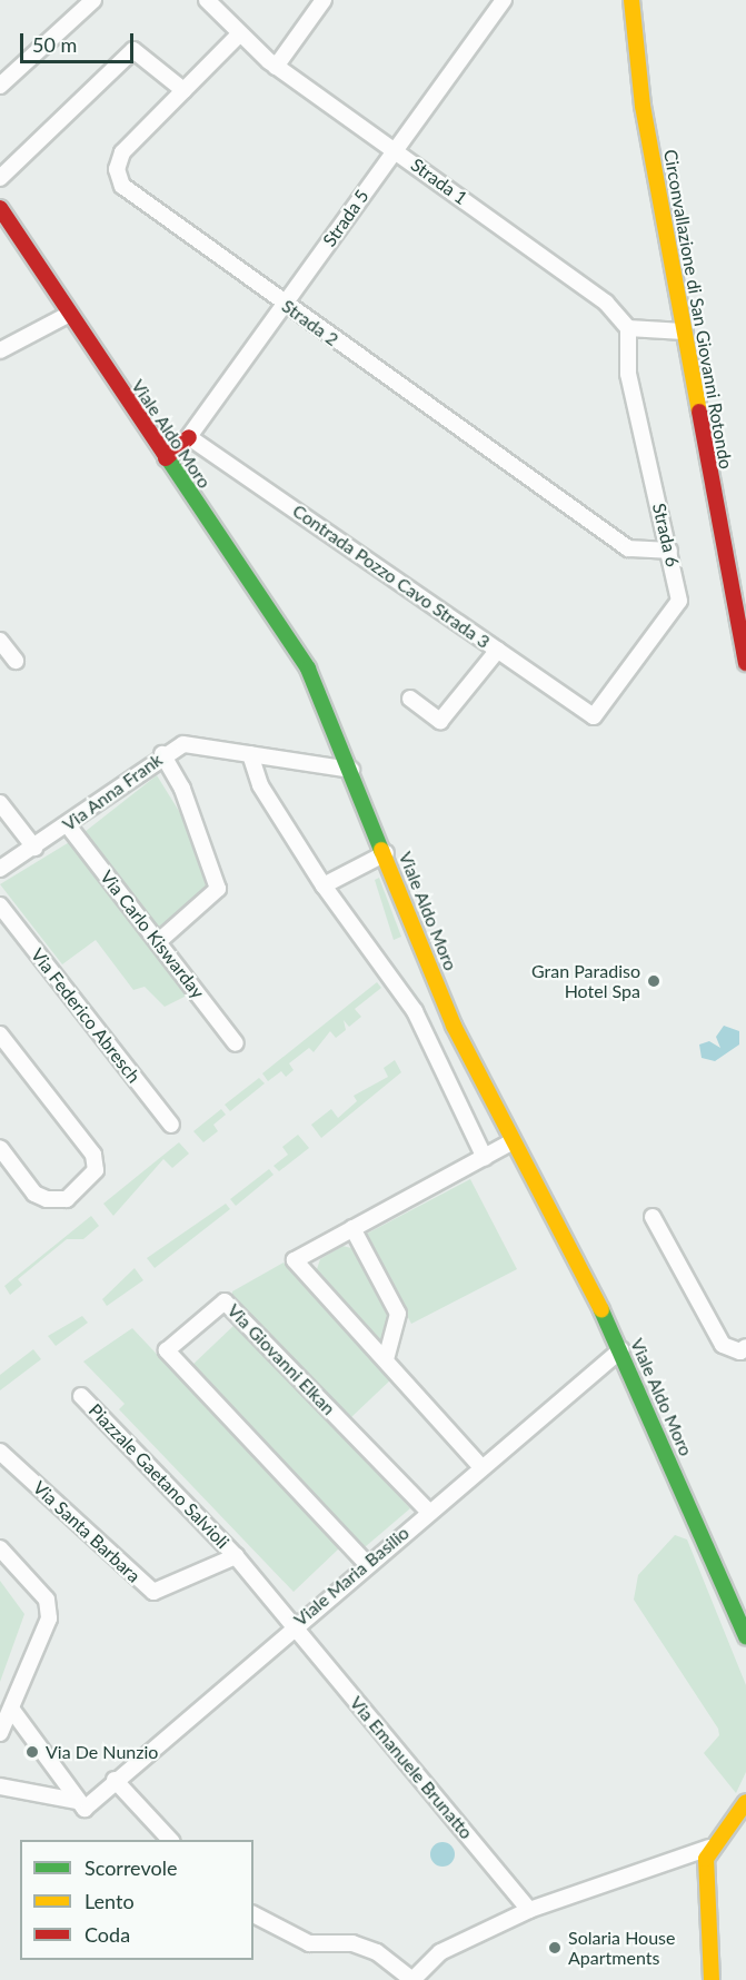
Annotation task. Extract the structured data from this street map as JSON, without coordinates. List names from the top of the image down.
{
  "streets": {
    "main road": ["Circonvallazione di San Giovanni Rotondo", "Viale Aldo Moro"],
    "street": [
      "Strada 1",
      "Strada 5",
      "Strada 2",
      "Strada 6",
      "Contrada Pozzo Cavo Strada 3",
      "Via Anna Frank",
      "Via Carlo Kiswarday",
      "Via Federico Abresch",
      "Via Giovanni Elkan",
      "Piazzale Gaetano Salvioli",
      "Via Santa Barbara",
      "Viale Maria Basilio",
      "Via Emanuele Brunatto"
    ]
  },
  "crossings": [
    ["Strada 1", "Strada 5"],
    ["Strada 1", "Strada 2"],
    ["Strada 1", "Strada 6"],
    ["Strada 5", "Strada 2"],
    ["Strada 5", "Contrada Pozzo Cavo Strada 3"],
    ["Strada 2", "Strada 6"],
    ["Viale Aldo Moro", "Via Anna Frank"],
    ["Viale Aldo Moro", "Viale Maria Basilio"],
    ["Strada 6", "Contrada Pozzo Cavo Strada 3"],
    ["Via Anna Frank", "Via Carlo Kiswarday"],
    ["Via Giovanni Elkan", "Viale Maria Basilio"],
    ["Piazzale Gaetano Salvioli", "Via Santa Barbara"],
    ["Piazzale Gaetano Salvioli", "Viale Maria Basilio"],
    ["Piazzale Gaetano Salvioli", "Via Emanuele Brunatto"],
    ["Viale Maria Basilio", "Via Emanuele Brunatto"]
  ],
  "places": ["Gran Paradiso Hotel Spa", "Via De Nunzio", "Solaria House Apartments"],
  "legend": ["Scorrevole", "Lento", "Coda"],
  "scale_bar": "50 m"
}
